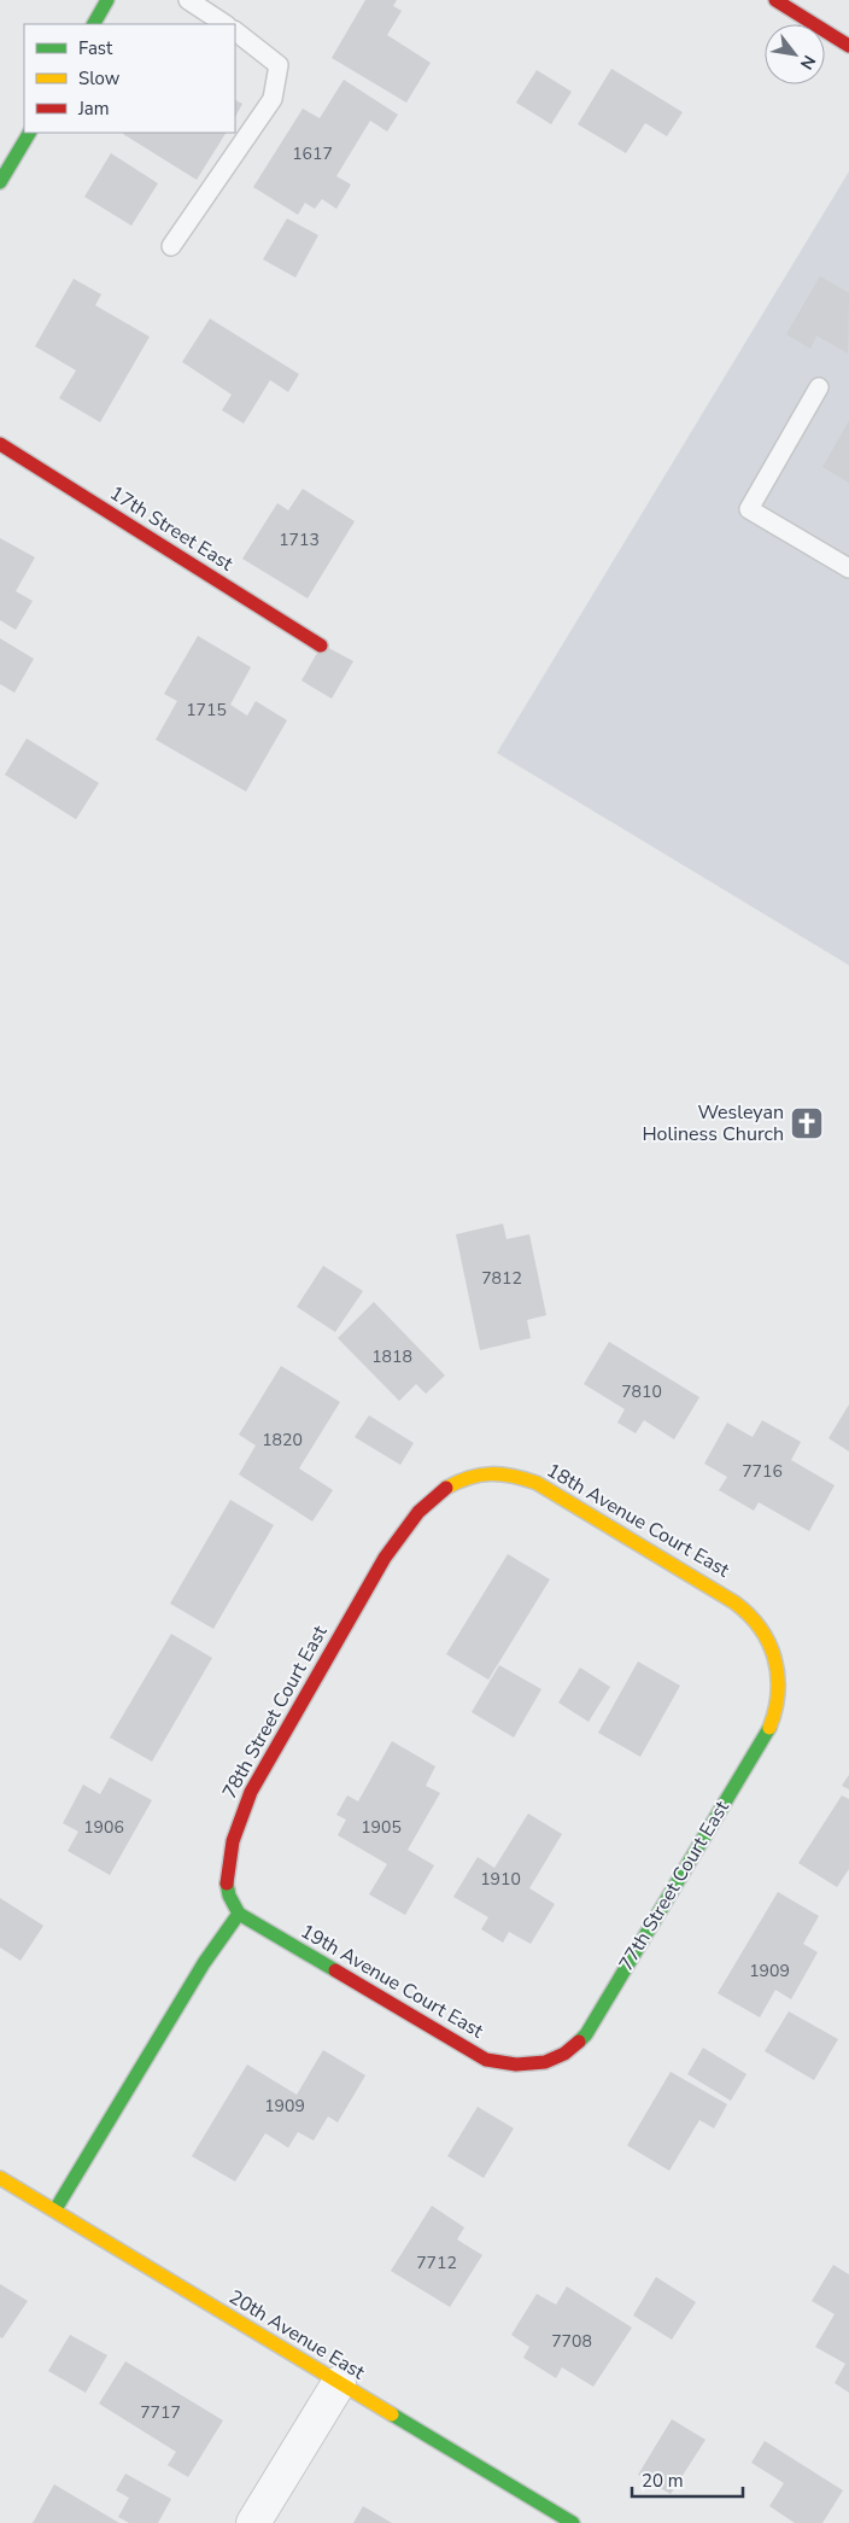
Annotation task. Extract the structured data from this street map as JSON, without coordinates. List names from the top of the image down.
{
  "streets": {
    "street": [
      "17th Street East",
      "18th Avenue Court East",
      "78th Street Court East",
      "77th Street Court East",
      "19th Avenue Court East",
      "20th Avenue East"
    ]
  },
  "crossings": [
    ["18th Avenue Court East", "78th Street Court East"],
    ["18th Avenue Court East", "77th Street Court East"],
    ["78th Street Court East", "19th Avenue Court East"],
    ["77th Street Court East", "19th Avenue Court East"]
  ],
  "places": {
    "church": ["Wesleyan Holiness Church"]
  },
  "house_numbers": [
    "1617",
    "1713",
    "1715",
    "7812",
    "1818",
    "7810",
    "1820",
    "7716",
    "1906",
    "1905",
    "1910",
    "1909",
    "1909",
    "7712",
    "7708",
    "7717"
  ],
  "legend": ["Fast", "Slow", "Jam"],
  "scale_bar": "20 m",
  "north": "bottom right"
}
